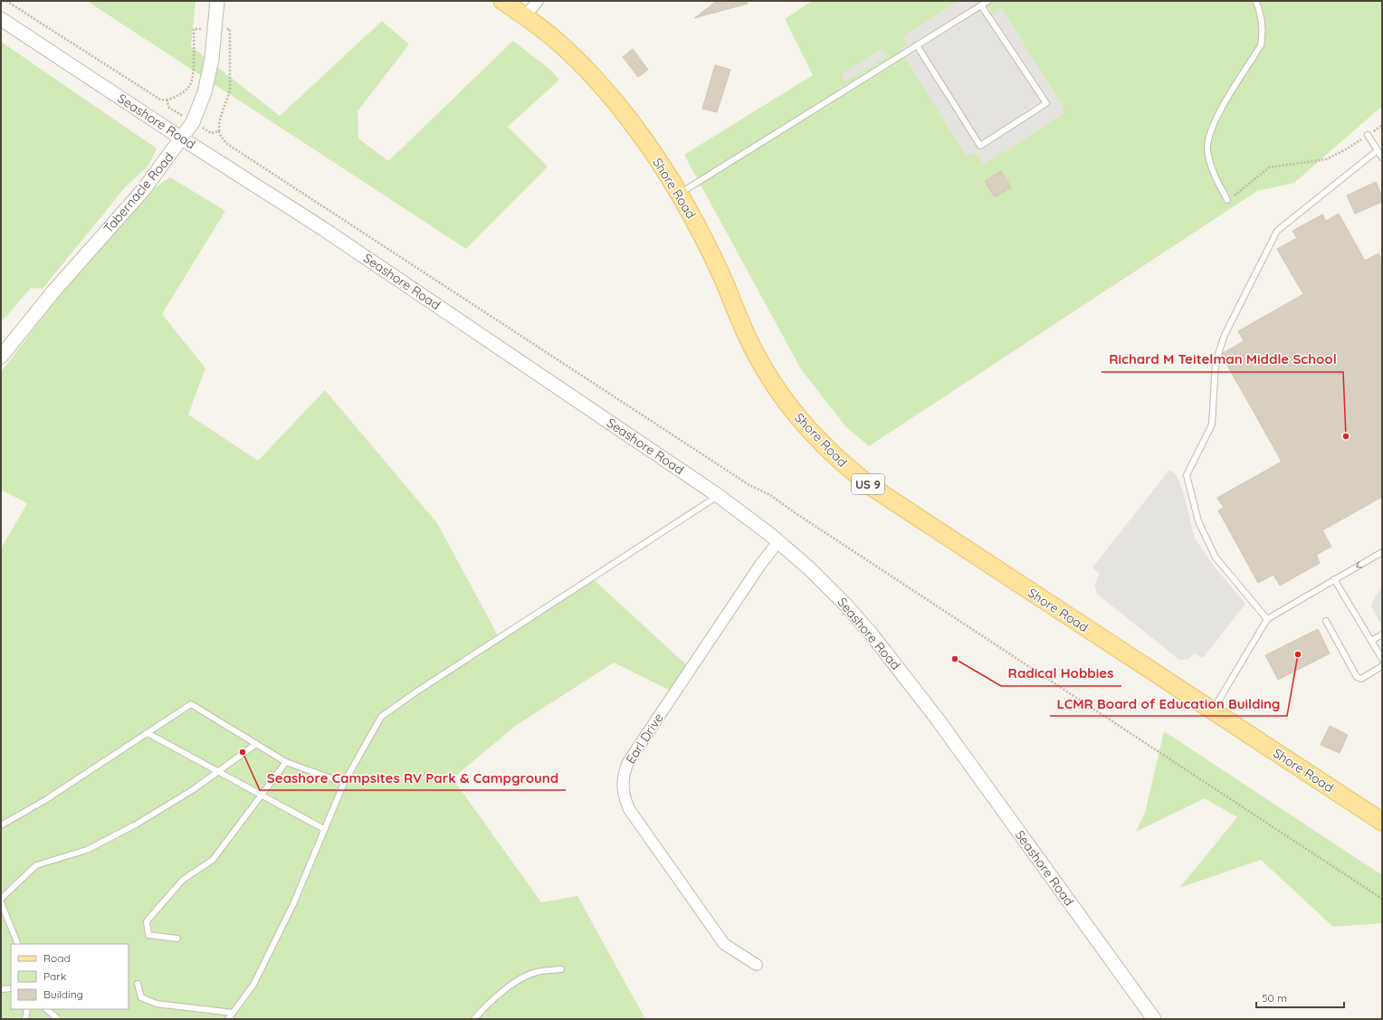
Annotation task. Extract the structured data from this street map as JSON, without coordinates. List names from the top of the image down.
{
  "streets": {
    "main road": ["Shore Road", "US 9"],
    "street": ["Seashore Road", "Tabernacle Road", "Earl Drive"]
  },
  "crossings": [
    ["Seashore Road", "Tabernacle Road"],
    ["Seashore Road", "Earl Drive"]
  ],
  "places": [
    "Richard M Teitelman Middle School",
    "LCMR Board of Education Building",
    "Radical Hobbies",
    "Seashore Campsites RV Park & Campground"
  ],
  "legend": ["Road", "Park", "Building"],
  "scale_bar": "50 m"
}
